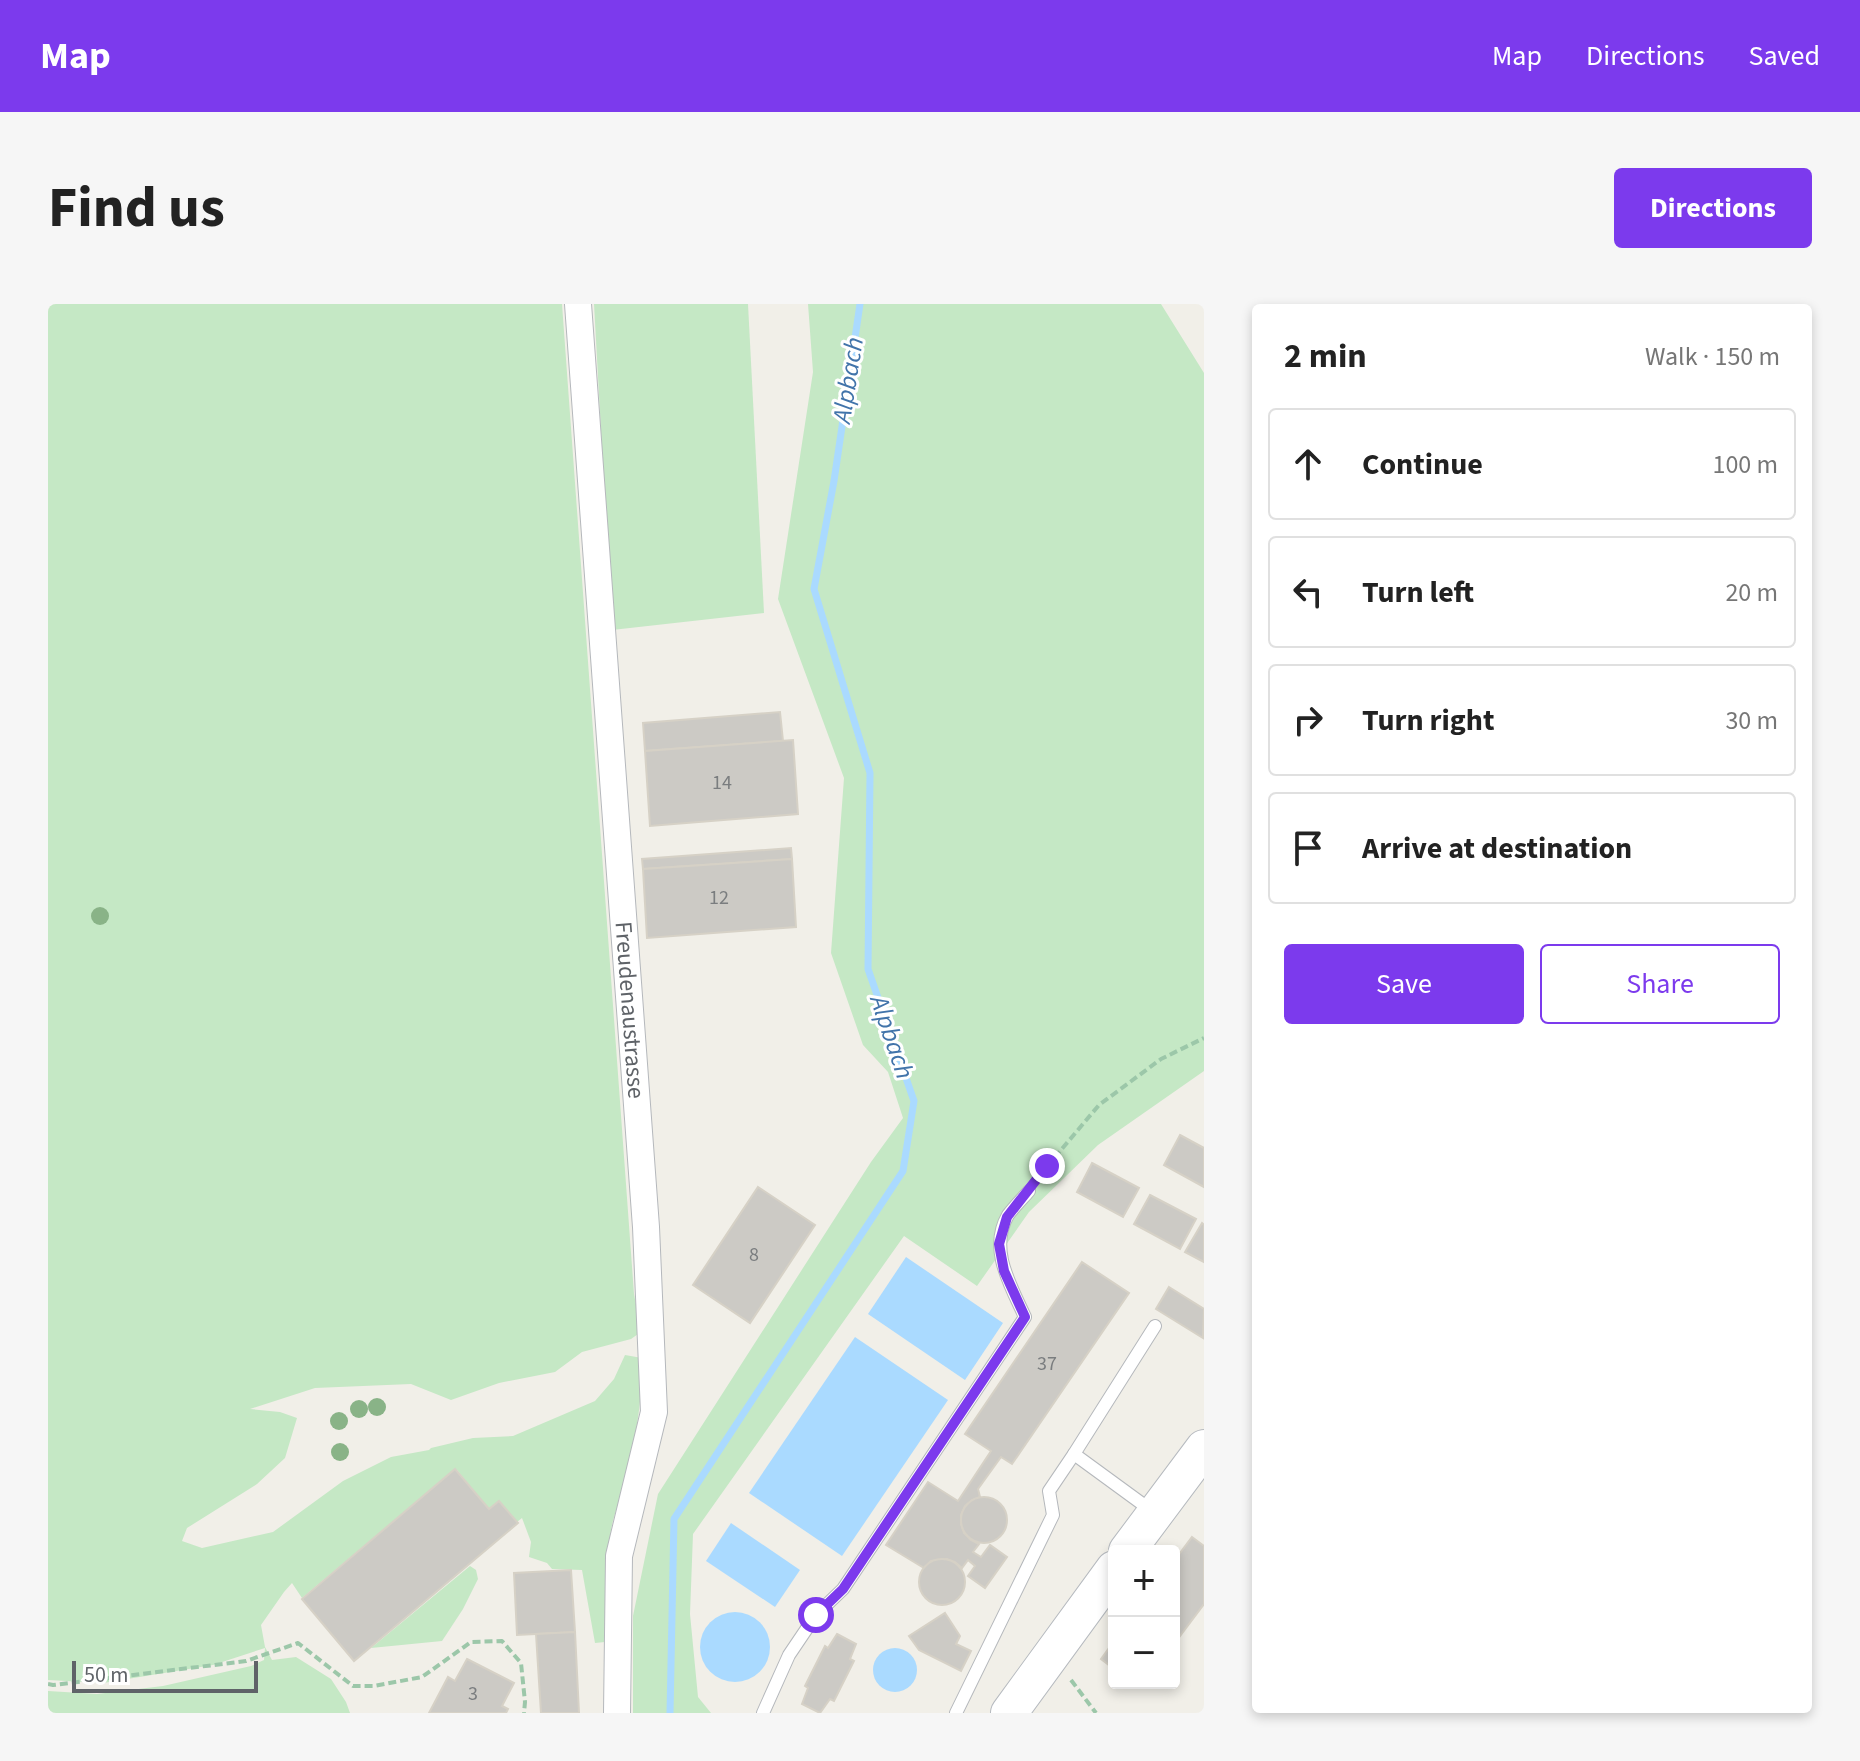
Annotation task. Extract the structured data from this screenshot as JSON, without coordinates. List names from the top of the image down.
{
  "streets": {
    "street": ["Freudenaustrasse"]
  },
  "water": ["Alpbach"],
  "house_numbers": [
    "14",
    "12",
    "8",
    "37",
    "3"
  ],
  "scale_bar": "50 m",
  "page": {
    "header": "Map",
    "nav": ["Map", "Directions", "Saved"],
    "buttons": [
      "Directions",
      ["Save", "Share"]
    ],
    "title": "Find us",
    "heading": ["2 min", "Walk · 150 m"],
    "list": [
      ["Continue", "100 m"],
      ["Turn left", "20 m"],
      ["Turn right", "30 m"],
      "Arrive at destination"
    ],
    "map_buttons": ["+", "−"],
    "scale": "50 m"
  }
}
